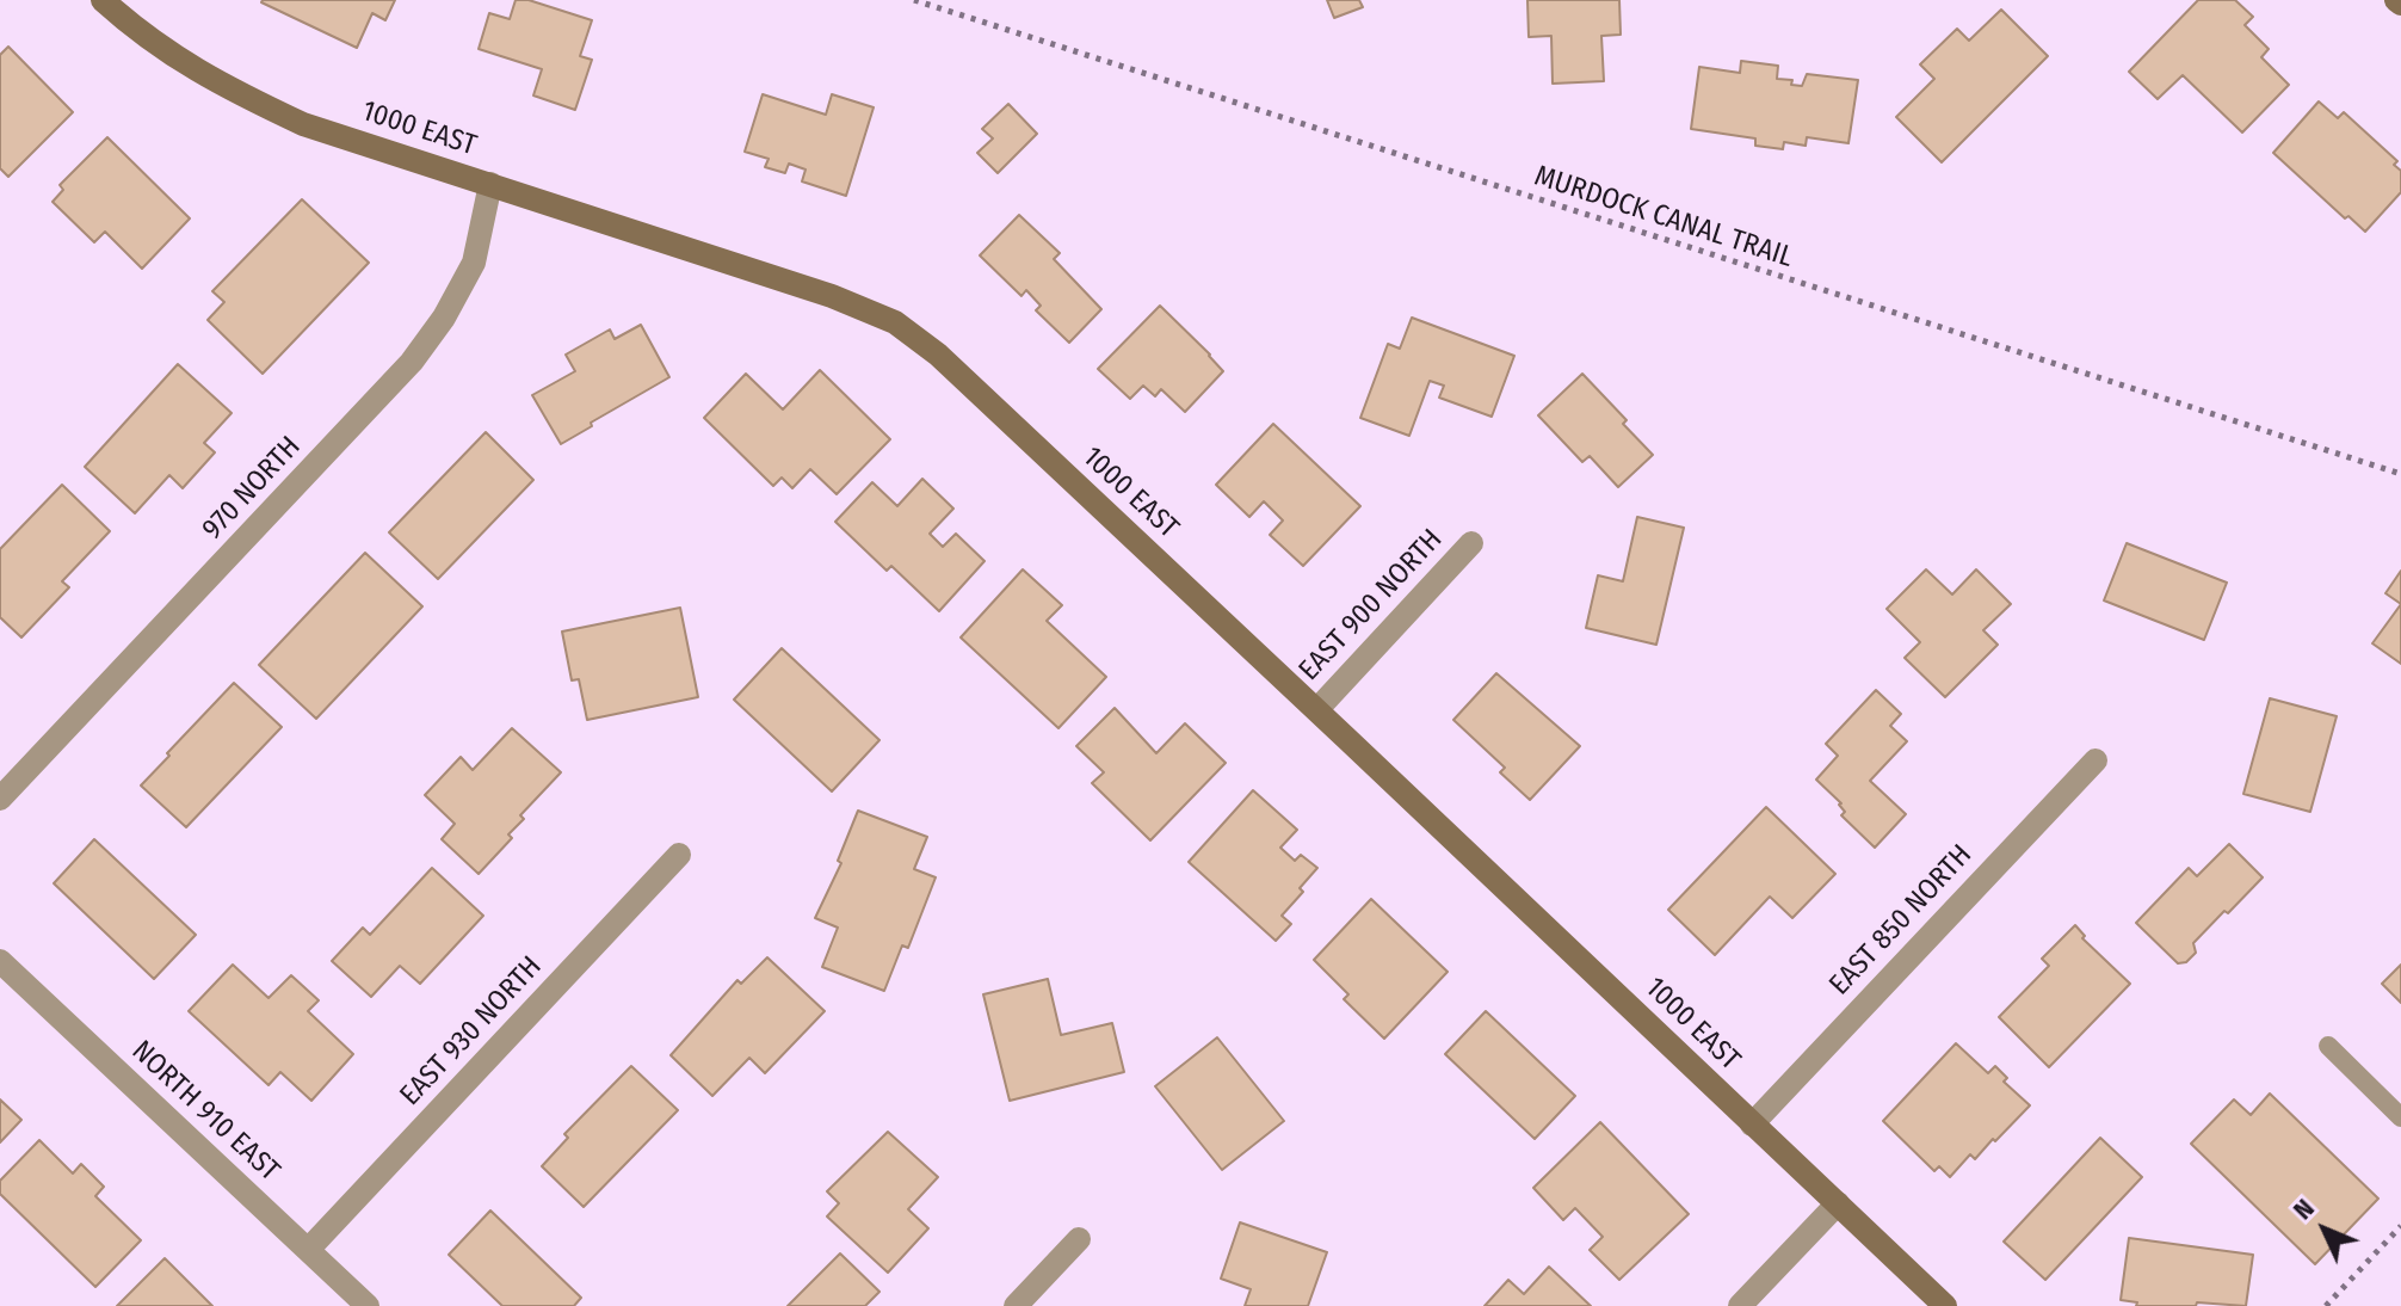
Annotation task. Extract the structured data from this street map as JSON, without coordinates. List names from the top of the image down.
{
  "streets": {
    "street": [
      "1000 EAST",
      "970 NORTH",
      "EAST 900 NORTH",
      "EAST 850 NORTH",
      "EAST 930 NORTH",
      "NORTH 910 EAST"
    ],
    "path": ["MURDOCK CANAL TRAIL"]
  },
  "crossings": [
    ["1000 EAST", "970 NORTH"],
    ["1000 EAST", "EAST 900 NORTH"],
    ["1000 EAST", "EAST 850 NORTH"],
    ["EAST 930 NORTH", "NORTH 910 EAST"]
  ],
  "north": "top left"
}
